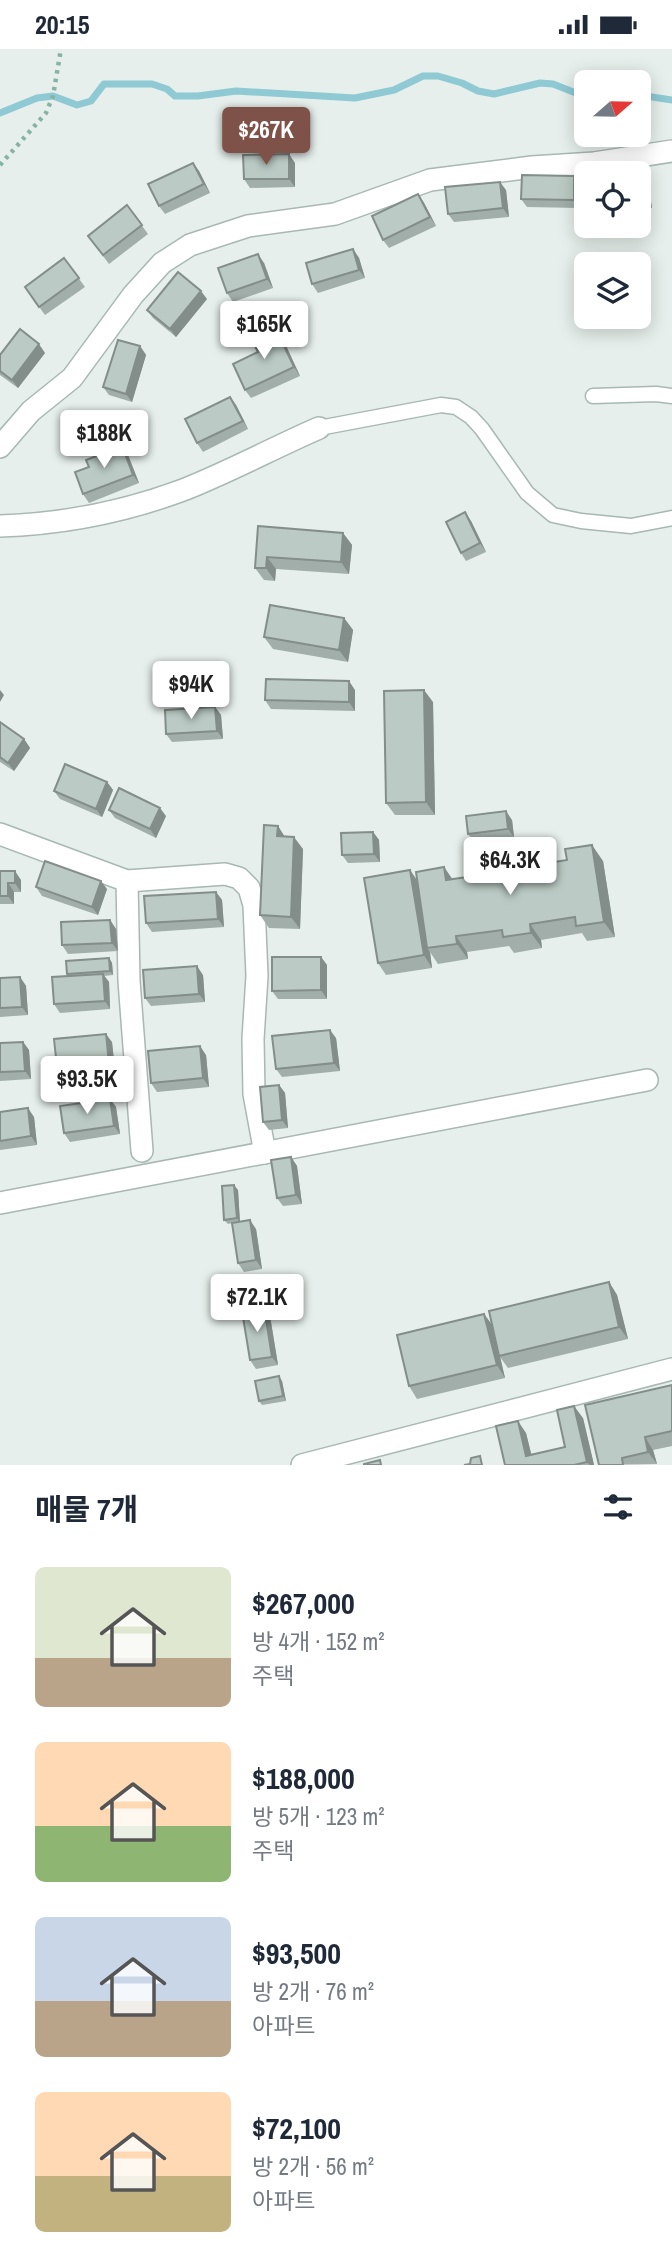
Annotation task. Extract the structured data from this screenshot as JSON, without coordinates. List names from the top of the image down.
{
  "north": "right",
  "page": {
    "status": "20:15",
    "price": [
      "$267K",
      "$165K",
      "$188K",
      "$94K",
      "$64.3K",
      "$93.5K",
      "$72.1K"
    ],
    "heading": "매물 7개",
    "list": [
      {
        "name": "$267,000",
        "note": "방 4개 · 152 m² · 주택"
      },
      {
        "name": "$188,000",
        "note": "방 5개 · 123 m² · 주택"
      },
      {
        "name": "$93,500",
        "note": "방 2개 · 76 m² · 아파트"
      },
      {
        "name": "$72,100",
        "note": "방 2개 · 56 m² · 아파트"
      }
    ]
  }
}
